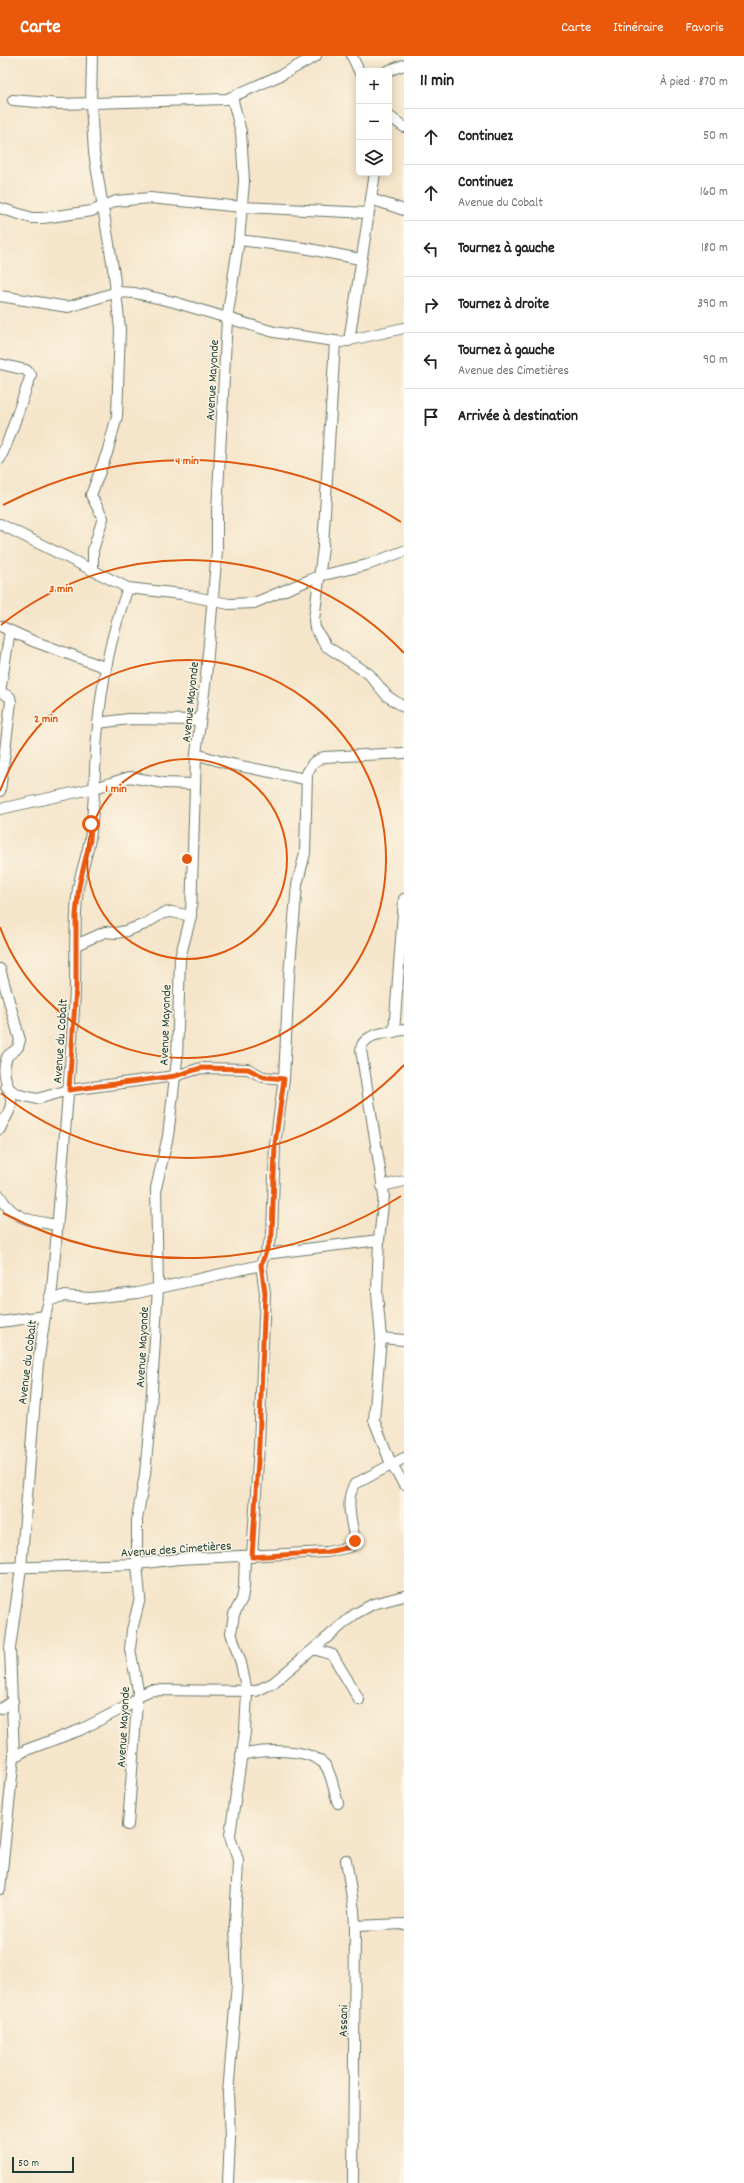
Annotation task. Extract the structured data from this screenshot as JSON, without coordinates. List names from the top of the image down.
{
  "streets": {
    "street": [
      "Avenue Mayonde",
      "Avenue du Cobalt",
      "Avenue des Cimetières",
      "Assani"
    ]
  },
  "crossings": [
    ["Avenue Mayonde", "Avenue des Cimetières"],
    ["Avenue du Cobalt", "Avenue des Cimetières"]
  ],
  "scale_bar": "50 m",
  "page": {
    "header": "Carte",
    "nav": ["Carte", "Itinéraire", "Favoris"],
    "heading": ["11 min", "À pied · 870 m"],
    "map_buttons": ["+", "−"],
    "list": [
      ["Continuez", "50 m"],
      ["Continuez", "Avenue du Cobalt", "160 m"],
      ["Tournez à gauche", "180 m"],
      ["Tournez à droite", "390 m"],
      ["Tournez à gauche", "Avenue des Cimetières", "90 m"],
      "Arrivée à destination"
    ],
    "scale": "50 m"
  },
  "rings": [
    "4 min",
    "3 min",
    "2 min",
    "1 min"
  ]
}
